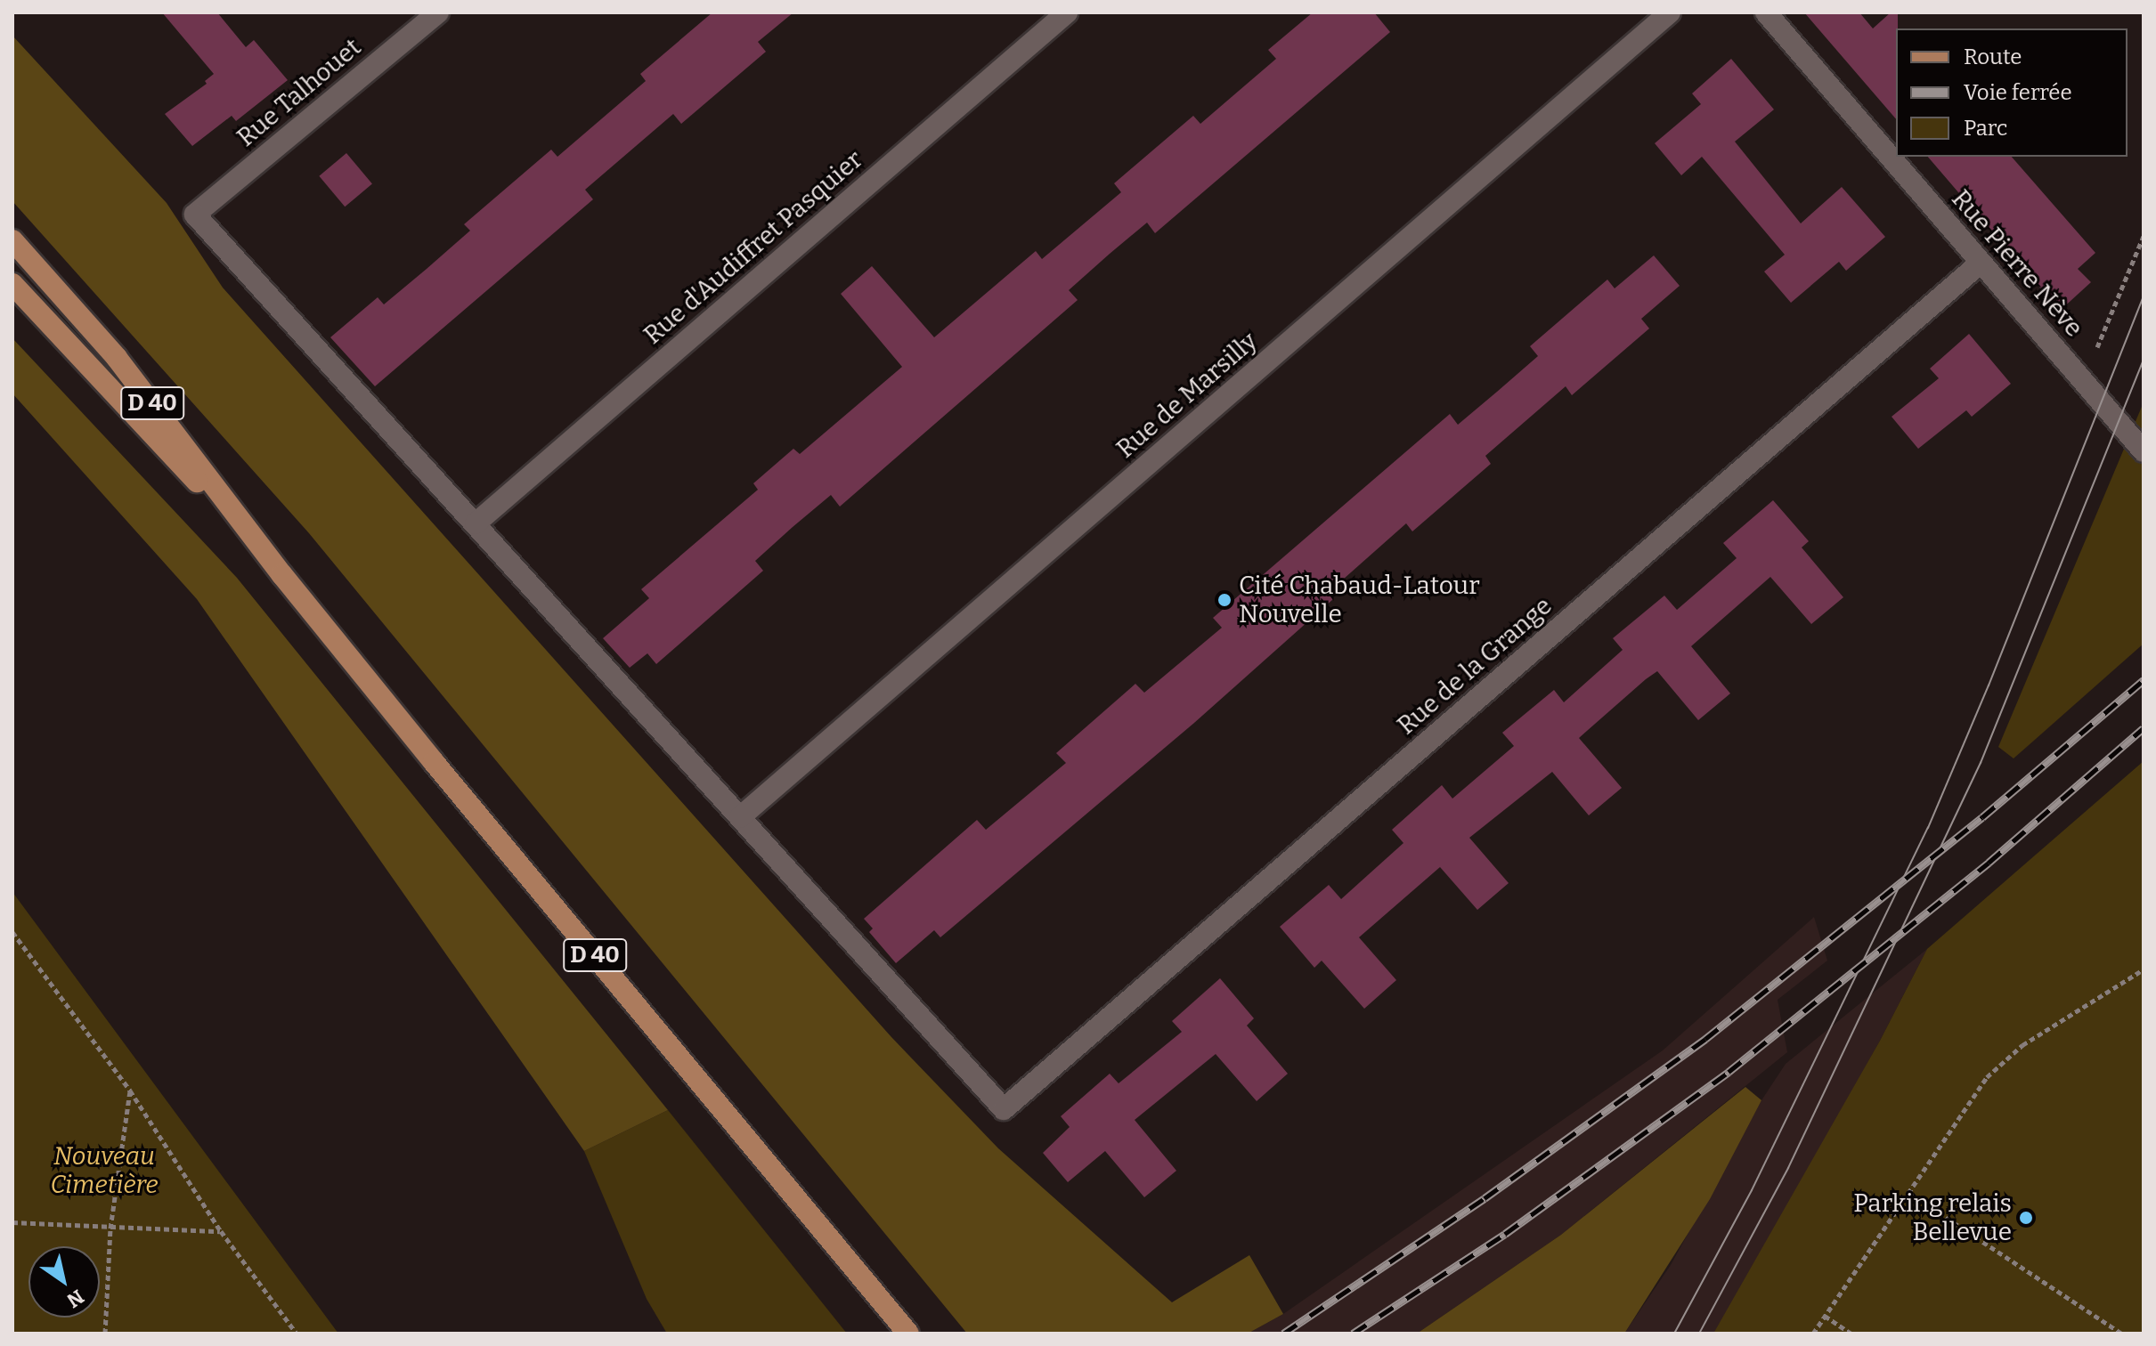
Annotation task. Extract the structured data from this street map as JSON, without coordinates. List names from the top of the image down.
{
  "streets": {
    "main road": ["D 40"],
    "street": [
      "Rue Talhouet",
      "Rue d'Audiffret Pasquier",
      "Rue Pierre Nève",
      "Rue de Marsilly",
      "Rue de la Grange"
    ]
  },
  "crossings": [
    ["Rue Talhouet", "Rue d'Audiffret Pasquier"],
    ["Rue Pierre Nève", "Rue de la Grange"],
    ["Rue de Marsilly", "Rue de la Grange"]
  ],
  "parks": ["Nouveau Cimetière"],
  "places": ["Cité Chabaud-Latour Nouvelle", "Parking relais Bellevue"],
  "legend": ["Route", "Voie ferrée", "Parc"],
  "north": "bottom right"
}
